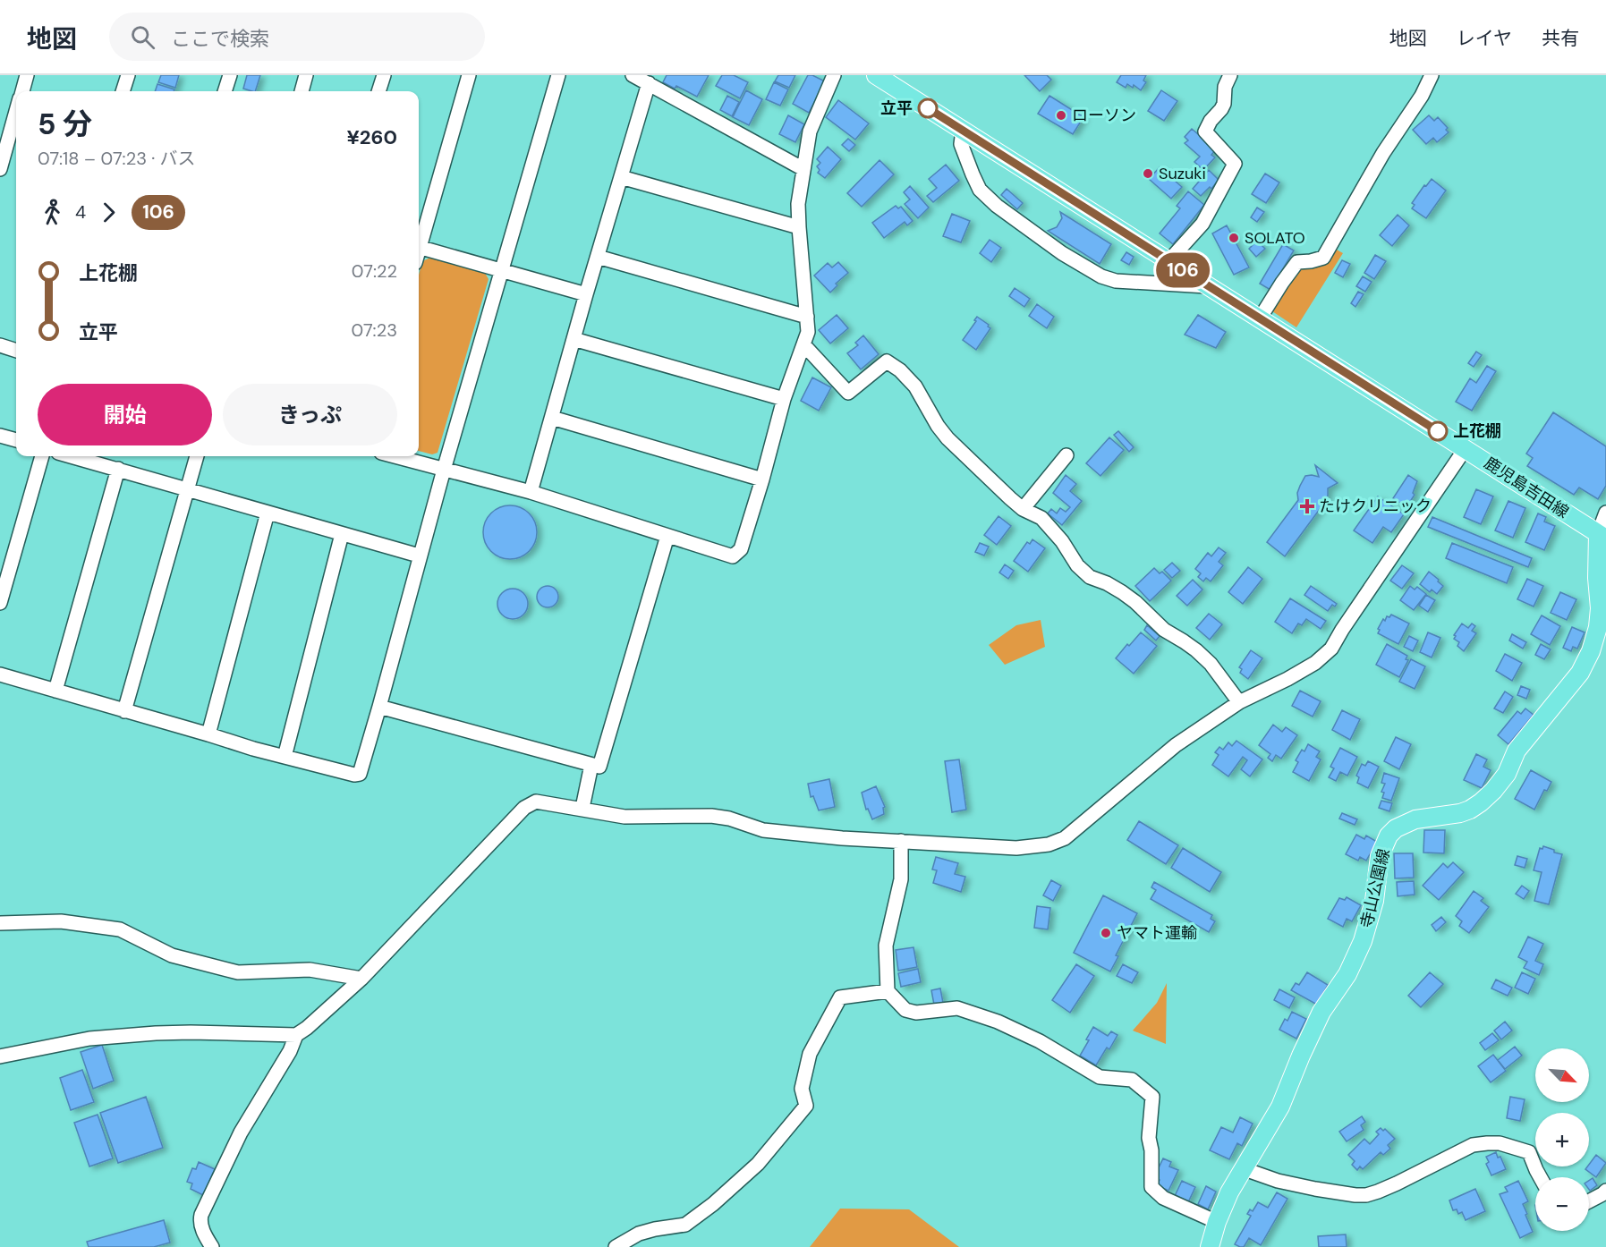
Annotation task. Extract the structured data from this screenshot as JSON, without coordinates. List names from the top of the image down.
{
  "streets": {
    "main road": ["鹿児島吉田線", "寺山公園線"]
  },
  "crossings": [
    ["鹿児島吉田線", "寺山公園線"]
  ],
  "places": {
    "other": [
      "立平",
      "ローソン",
      "Suzuki",
      "SOLATO",
      "上花棚",
      "ヤマト運輸"
    ],
    "health": ["たけクリニック"]
  },
  "lines": ["bus line 106"],
  "north": "bottom right",
  "page": {
    "header": "地図",
    "search": "ここで検索",
    "nav": ["地図", "レイヤ", "共有"],
    "on_map": "106",
    "heading": ["5 分", "07:18 – 07:23 · バス", "¥260"],
    "legs": ["4", "106"],
    "list": [
      {
        "name": "上花棚",
        "value": "07:22"
      },
      {
        "name": "立平",
        "value": "07:23"
      }
    ],
    "buttons": ["開始", "きっぷ"],
    "map_buttons": ["+", "−"]
  }
}
